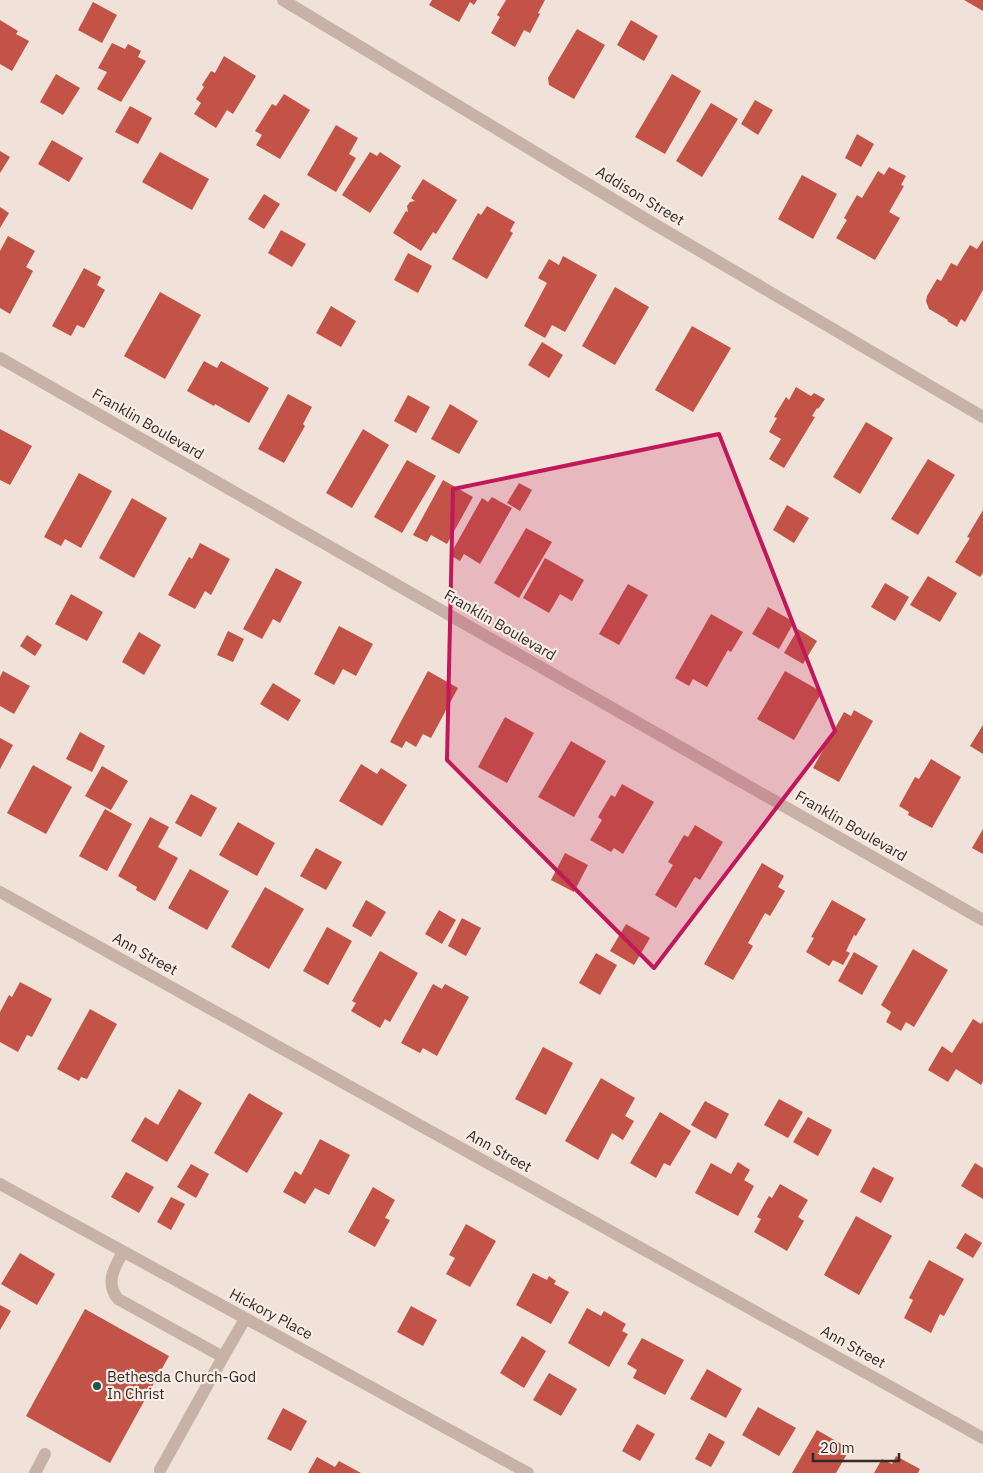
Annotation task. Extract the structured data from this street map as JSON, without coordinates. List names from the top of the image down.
{
  "streets": {
    "street": [
      "Addison Street",
      "Franklin Boulevard",
      "Ann Street",
      "Hickory Place"
    ]
  },
  "places": ["Bethesda Church-God In Christ"],
  "scale_bar": "20 m"
}
